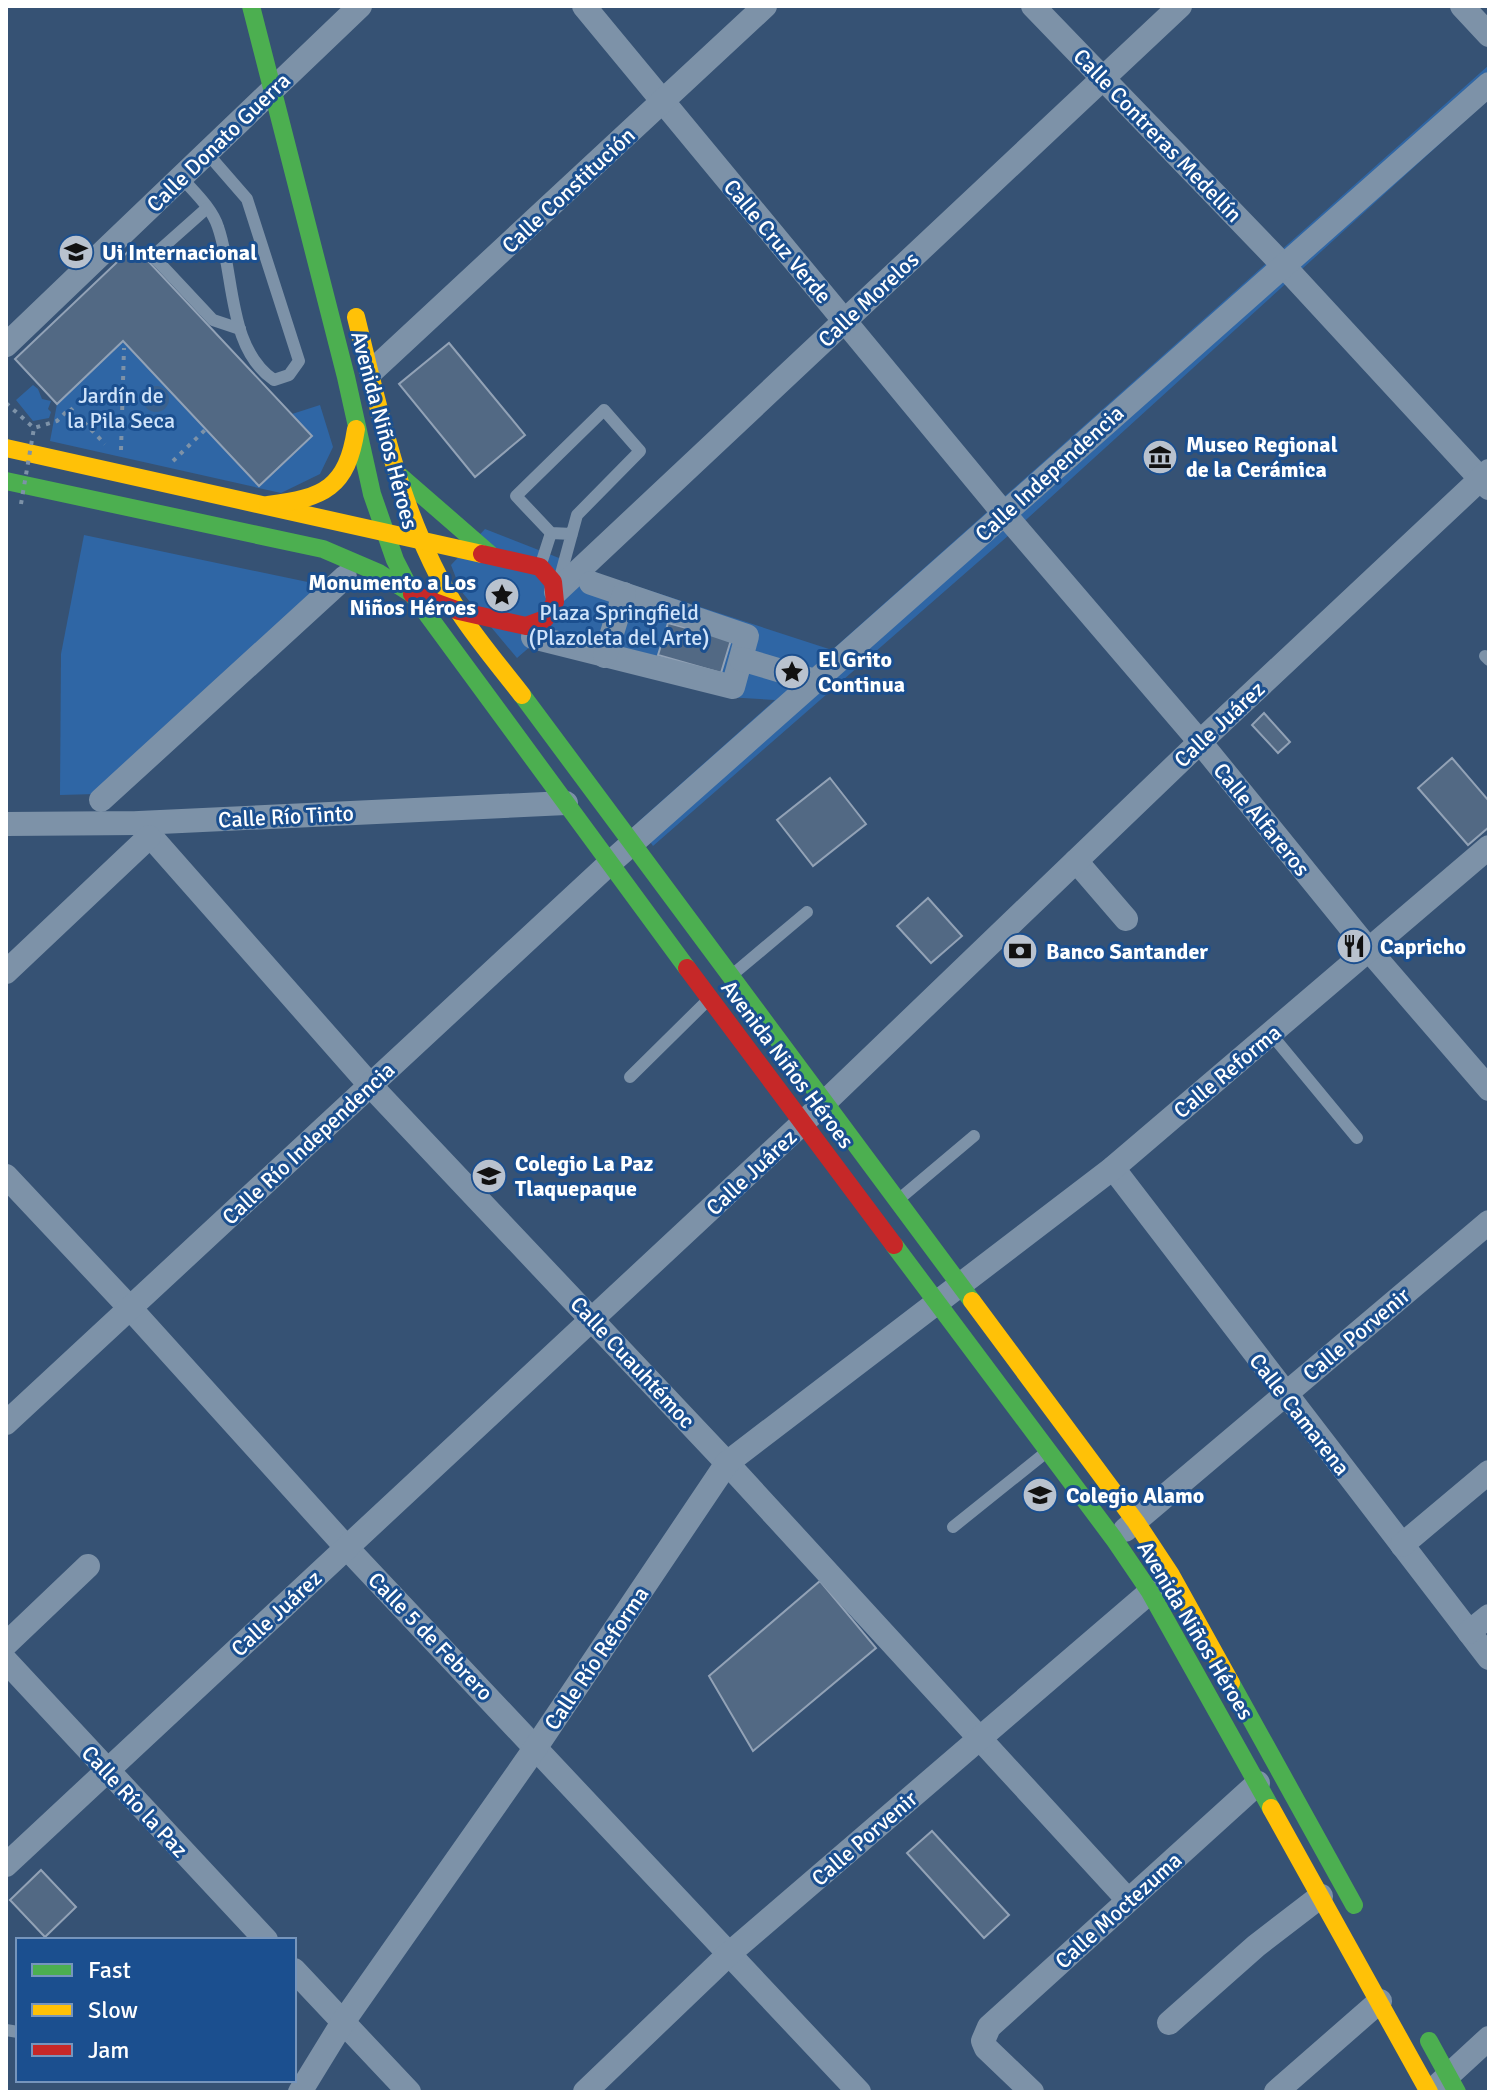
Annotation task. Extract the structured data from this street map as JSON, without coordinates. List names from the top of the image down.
{
  "streets": {
    "main road": ["Avenida Niños Héroes"],
    "street": [
      "Calle Contreras Medellín",
      "Calle Donato Guerra",
      "Calle Constitución",
      "Calle Cruz Verde",
      "Calle Morelos",
      "Calle Independencia",
      "Calle Juárez",
      "Calle Río Tinto",
      "Calle Alfareros",
      "Calle Reforma",
      "Calle Río Independencia",
      "Calle Porvenir",
      "Calle Cuauhtémoc",
      "Calle Camarena",
      "Calle 5 de Febrero",
      "Calle Río Reforma",
      "Calle Río la Paz",
      "Calle Moctezuma"
    ]
  },
  "crossings": [
    ["Calle Contreras Medellín", "Calle Morelos"],
    ["Calle Contreras Medellín", "Calle Independencia"],
    ["Calle Contreras Medellín", "Calle Juárez"],
    ["Calle Donato Guerra", "Avenida Niños Héroes"],
    ["Calle Constitución", "Calle Cruz Verde"],
    ["Calle Constitución", "Avenida Niños Héroes"],
    ["Calle Cruz Verde", "Calle Morelos"],
    ["Calle Cruz Verde", "Calle Independencia"],
    ["Calle Cruz Verde", "Calle Alfareros"],
    ["Avenida Niños Héroes", "Calle Independencia"],
    ["Avenida Niños Héroes", "Calle Juárez"],
    ["Avenida Niños Héroes", "Calle Río Tinto"],
    ["Avenida Niños Héroes", "Calle Reforma"],
    ["Avenida Niños Héroes", "Calle Río Independencia"],
    ["Avenida Niños Héroes", "Calle Porvenir"],
    ["Avenida Niños Héroes", "Calle Río Reforma"],
    ["Avenida Niños Héroes", "Calle Moctezuma"],
    ["Calle Independencia", "Calle Alfareros"],
    ["Calle Independencia", "Calle Río Independencia"],
    ["Calle Juárez", "Calle Alfareros"],
    ["Calle Juárez", "Calle Cuauhtémoc"],
    ["Calle Juárez", "Calle 5 de Febrero"],
    ["Calle Juárez", "Calle Río la Paz"],
    ["Calle Río Tinto", "Calle Cuauhtémoc"],
    ["Calle Alfareros", "Calle Reforma"],
    ["Calle Reforma", "Calle Camarena"],
    ["Calle Reforma", "Calle Río Reforma"],
    ["Calle Río Independencia", "Calle Cuauhtémoc"],
    ["Calle Río Independencia", "Calle 5 de Febrero"],
    ["Calle Porvenir", "Calle Cuauhtémoc"],
    ["Calle Porvenir", "Calle Camarena"],
    ["Calle Porvenir", "Calle 5 de Febrero"],
    ["Calle Cuauhtémoc", "Calle Río Reforma"],
    ["Calle Cuauhtémoc", "Calle Moctezuma"],
    ["Calle 5 de Febrero", "Calle Río Reforma"]
  ],
  "parks": ["Jardín de la Pila Seca", "Plaza Springfield (Plazoleta del Arte)"],
  "places": {
    "school or university": ["Ui Internacional", "Colegio La Paz Tlaquepaque", "Colegio Alamo"],
    "museum": ["Museo Regional de la Cerámica"],
    "place": ["Monumento a Los Niños Héroes", "El Grito Continua"],
    "restaurant": ["Capricho"],
    "bank": ["Banco Santander"]
  },
  "legend": ["Fast", "Slow", "Jam"]
}
